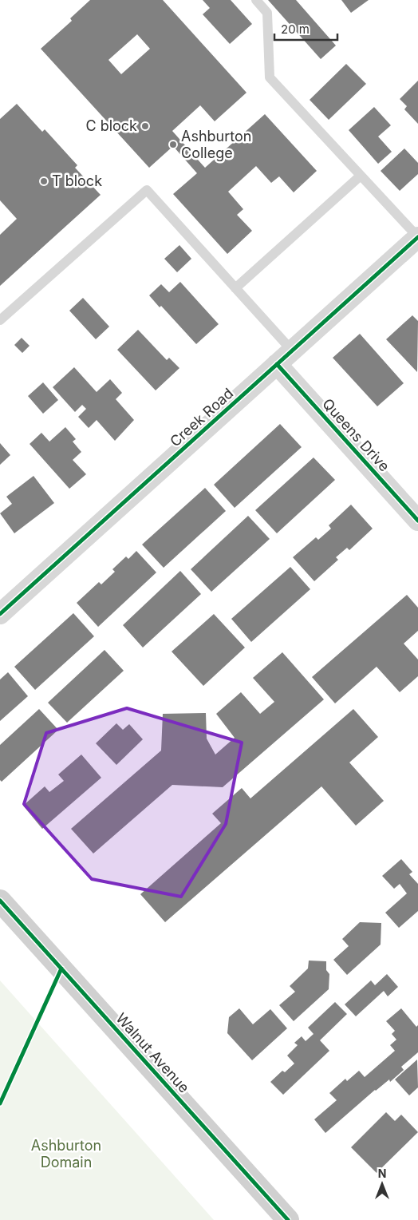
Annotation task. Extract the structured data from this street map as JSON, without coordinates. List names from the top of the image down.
{
  "streets": {
    "main road": ["Walnut Avenue"],
    "street": ["Creek Road", "Queens Drive"]
  },
  "crossings": [
    ["Creek Road", "Queens Drive"]
  ],
  "parks": ["Ashburton Domain"],
  "places": ["C block", "Ashburton College", "T block"],
  "scale_bar": "20 m",
  "north": "top"
}
